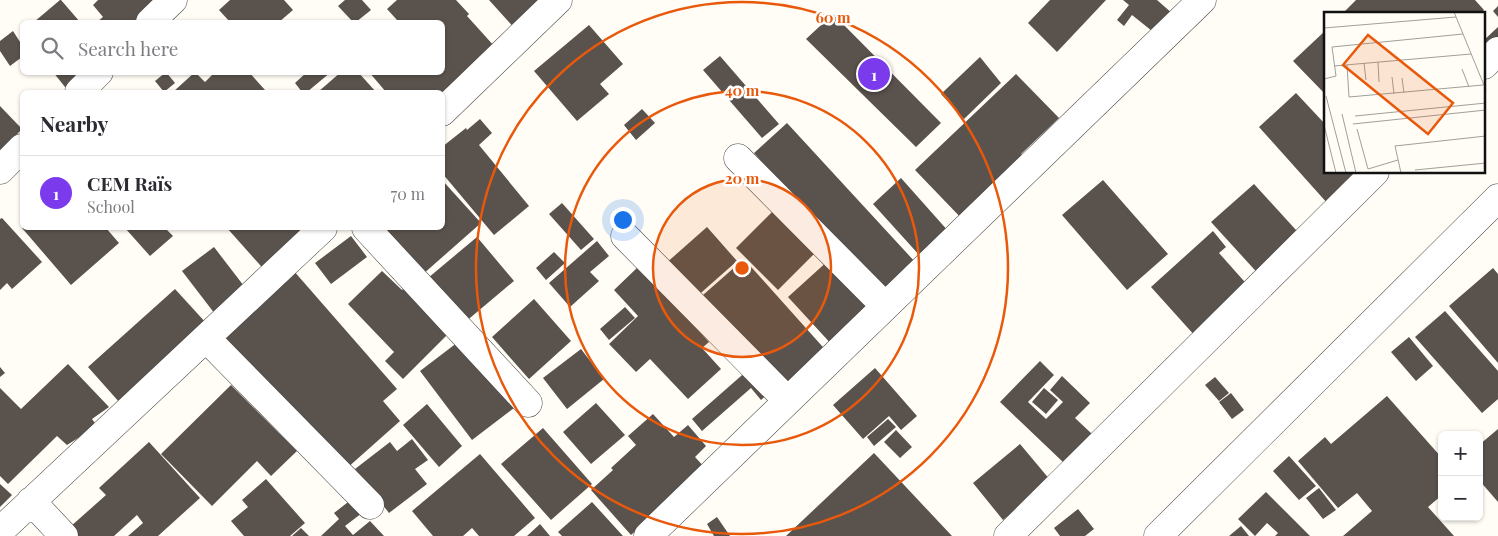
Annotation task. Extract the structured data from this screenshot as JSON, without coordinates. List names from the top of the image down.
{
  "page": {
    "search": "Search here",
    "pins": "1",
    "heading": "Nearby",
    "list": [
      {
        "mark": "1",
        "name": "CEM Raïs",
        "note": "School",
        "value": "70 m"
      }
    ],
    "map_buttons": ["+", "−"]
  },
  "rings": ["60 m", "40 m", "20 m"]
}
